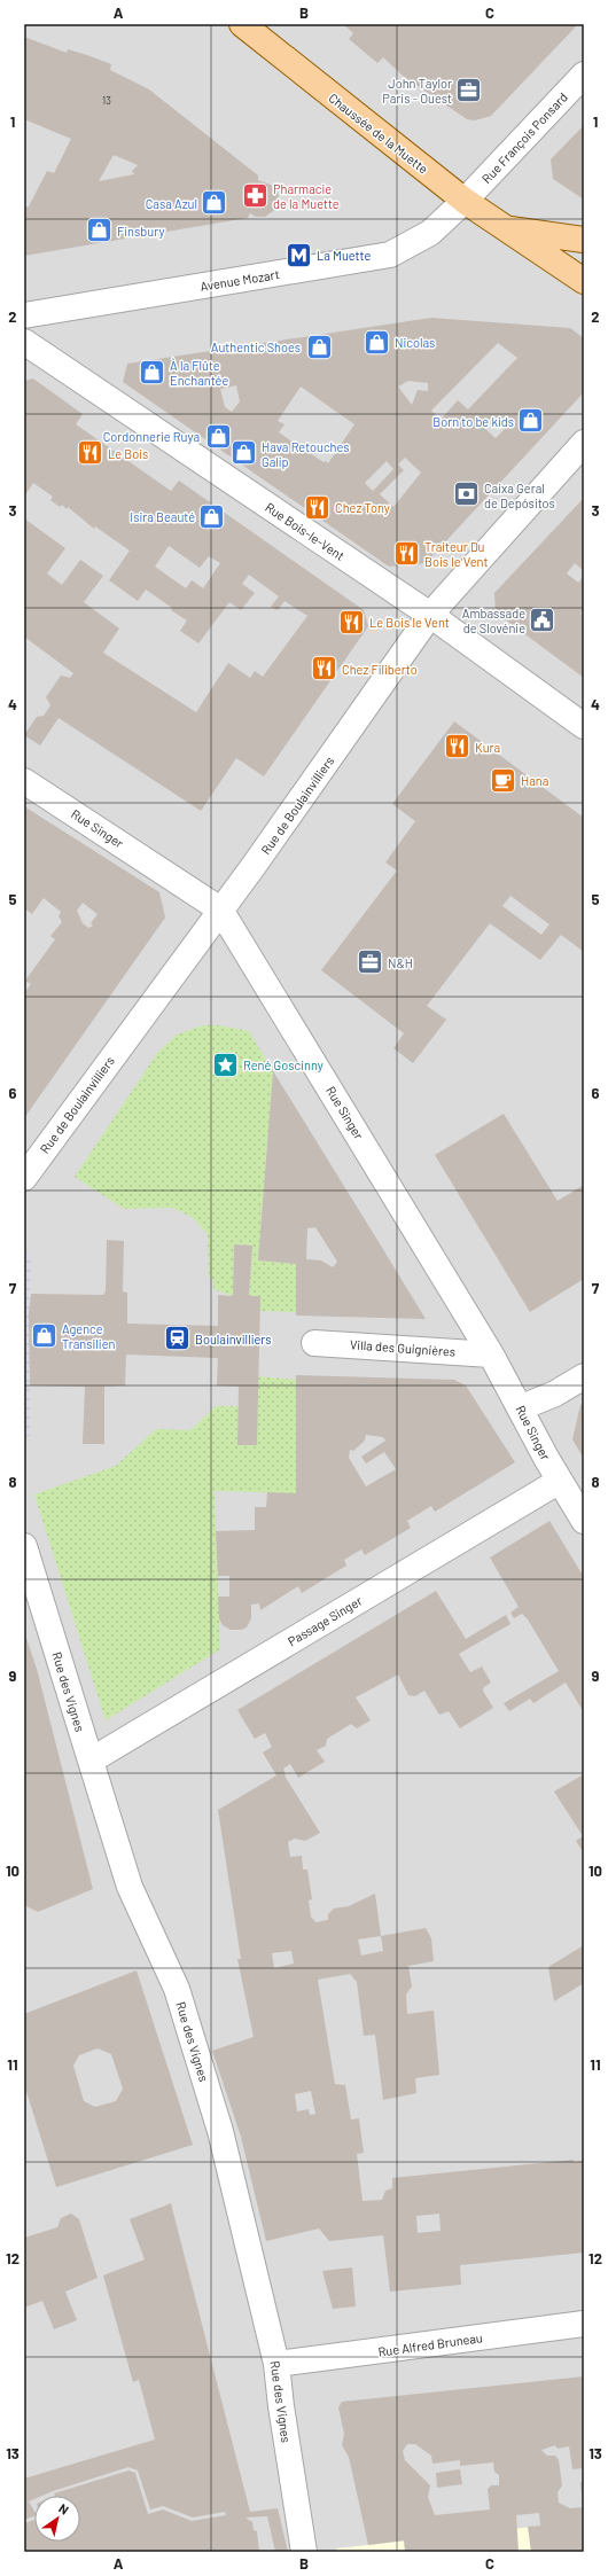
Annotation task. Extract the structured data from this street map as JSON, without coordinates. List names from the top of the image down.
{
  "streets": {
    "main road": ["Chaussée de la Muette"],
    "street": [
      "Rue François Ponsard",
      "Avenue Mozart",
      "Rue Bois-le-Vent",
      "Rue de Boulainvilliers",
      "Rue Singer",
      "Villa des Guignières",
      "Passage Singer",
      "Rue des Vignes",
      "Rue Alfred Bruneau"
    ]
  },
  "crossings": [
    ["Chaussée de la Muette", "Rue François Ponsard"],
    ["Chaussée de la Muette", "Avenue Mozart"],
    ["Rue François Ponsard", "Avenue Mozart"],
    ["Rue Bois-le-Vent", "Rue de Boulainvilliers"],
    ["Rue de Boulainvilliers", "Rue Singer"],
    ["Rue Singer", "Villa des Guignières"],
    ["Rue Singer", "Passage Singer"],
    ["Passage Singer", "Rue des Vignes"],
    ["Rue des Vignes", "Rue Alfred Bruneau"]
  ],
  "places": {
    "office": ["John Taylor Paris - Ouest", "N&H"],
    "pharmacy": ["Pharmacie de la Muette"],
    "shop": [
      "Casa Azul",
      "Finsbury",
      "Nicolas",
      "Authentic Shoes",
      "À la Flûte Enchantée",
      "Born to be kids",
      "Cordonnerie Ruya",
      "Hava Retouches Galip",
      "Isira Beauté",
      "Agence Transilien"
    ],
    "metro station": ["La Muette"],
    "restaurant": [
      "Le Bois",
      "Chez Tony",
      "Traiteur Du Bois le Vent",
      "Le Bois le Vent",
      "Chez Filiberto",
      "Kura"
    ],
    "bank": ["Caixa Geral de Depósitos"],
    "public building": ["Ambassade de Slovénie"],
    "cafe": ["Hana"],
    "place": ["René Goscinny"],
    "station": ["Boulainvilliers"]
  },
  "house_numbers": ["13"],
  "north": "top right",
  "grid": {
    "columns": ["A", "B", "C"],
    "rows": [
      "1",
      "2",
      "3",
      "4",
      "5",
      "6",
      "7",
      "8",
      "9",
      "10",
      "11",
      "12",
      "13"
    ]
  }
}
